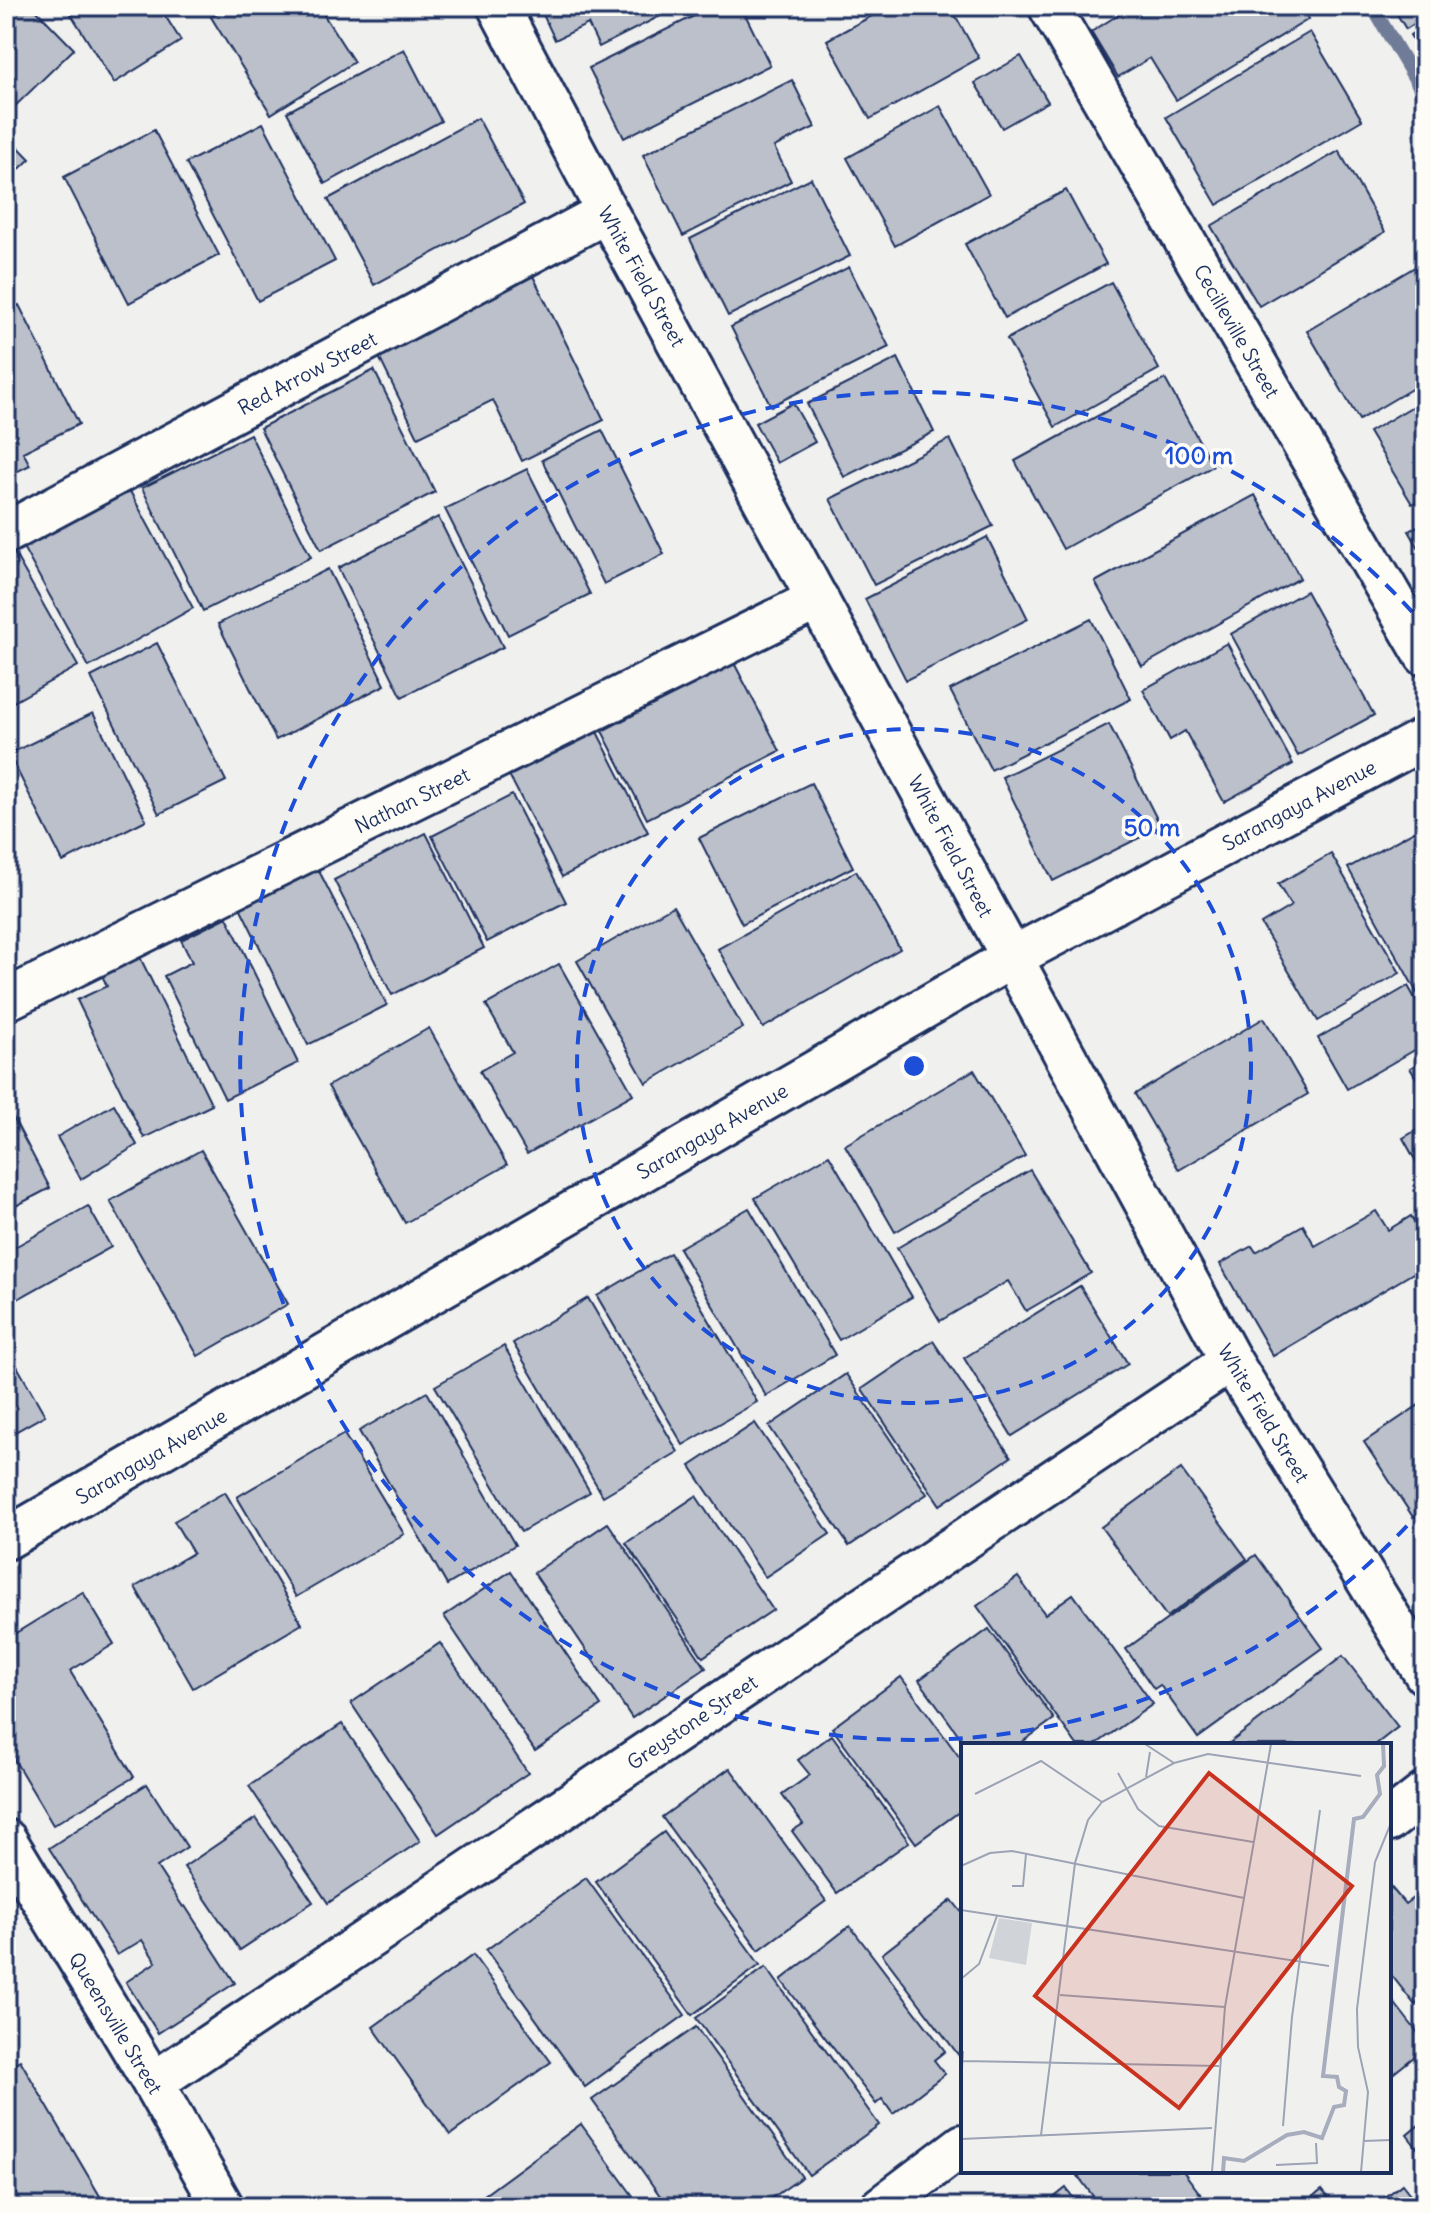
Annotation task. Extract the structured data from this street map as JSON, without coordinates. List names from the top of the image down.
{
  "streets": {
    "street": [
      "White Field Street",
      "Cecilleville Street",
      "Red Arrow Street",
      "Nathan Street",
      "Sarangaya Avenue",
      "Greystone Street",
      "Queensville Street"
    ]
  },
  "crossings": [
    ["White Field Street", "Red Arrow Street"],
    ["White Field Street", "Nathan Street"],
    ["White Field Street", "Sarangaya Avenue"],
    ["White Field Street", "Greystone Street"],
    ["Greystone Street", "Queensville Street"]
  ],
  "rings": ["100 m", "50 m"]
}
